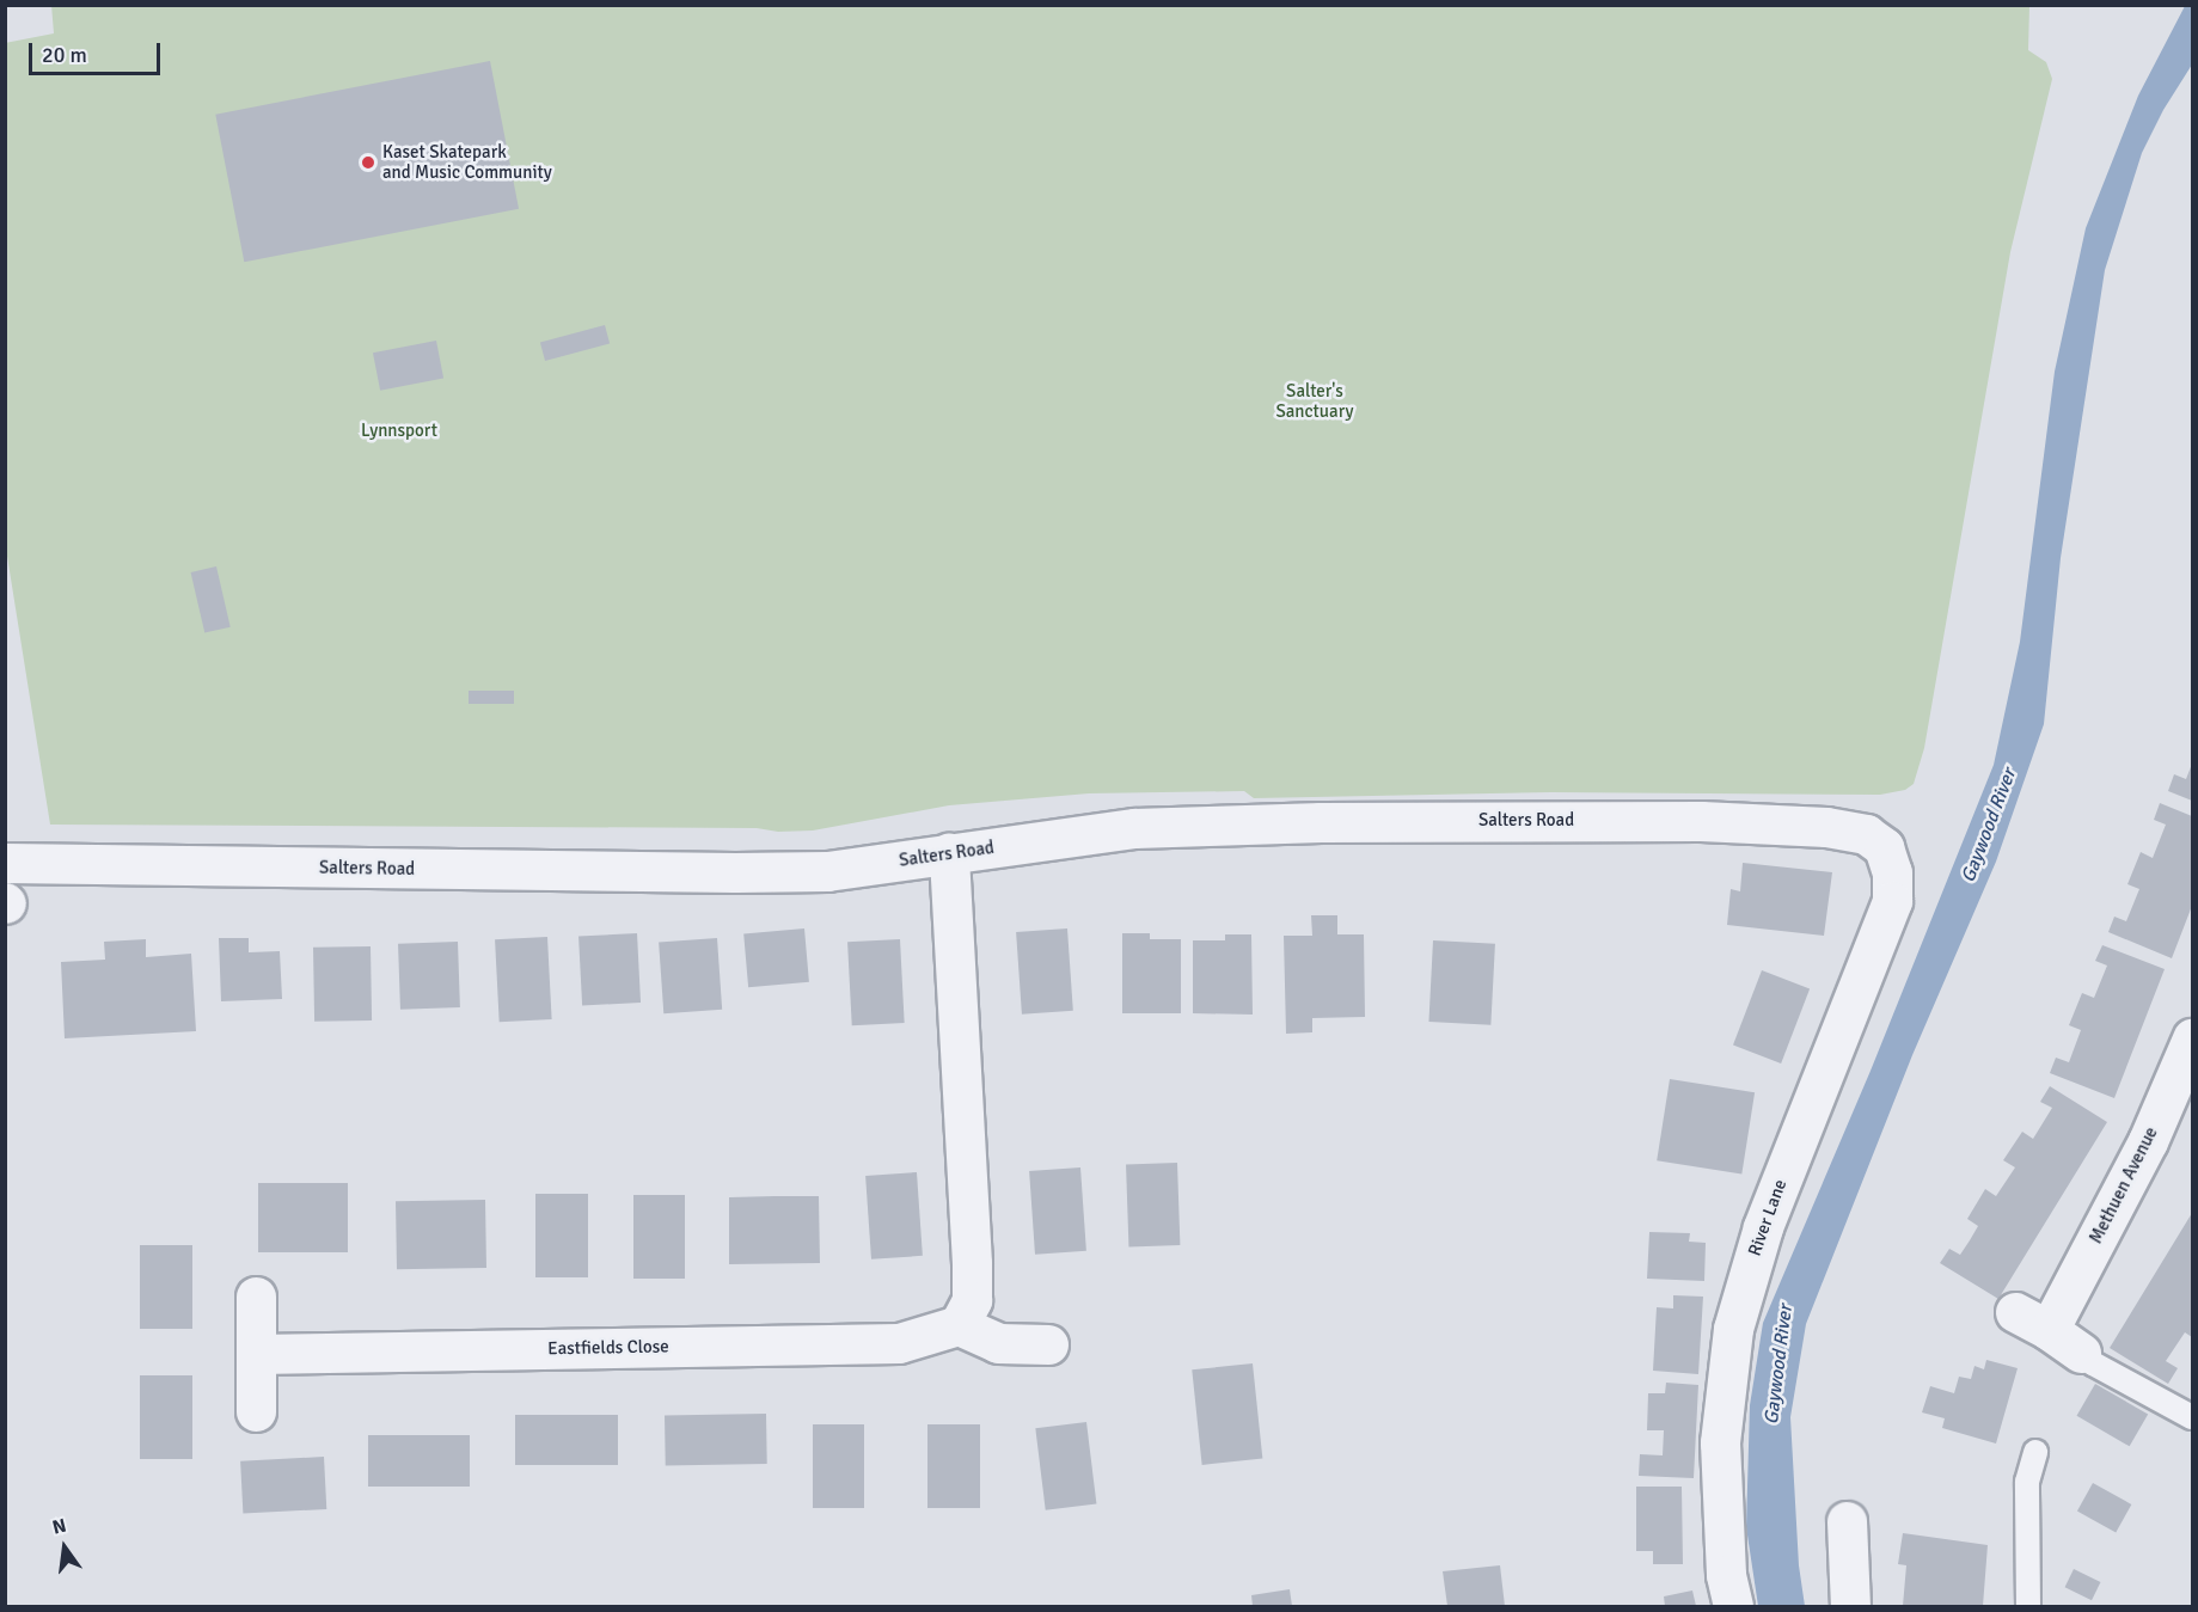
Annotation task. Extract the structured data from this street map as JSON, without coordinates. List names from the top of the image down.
{
  "streets": {
    "street": [
      "Salters Road",
      "Methuen Avenue",
      "River Lane",
      "Eastfields Close"
    ]
  },
  "crossings": [
    ["Salters Road", "River Lane"]
  ],
  "water": ["Gaywood River"],
  "parks": ["Salter's Sanctuary", "Lynnsport"],
  "places": ["Kaset Skatepark and Music Community"],
  "scale_bar": "20 m",
  "north": "top"
}
